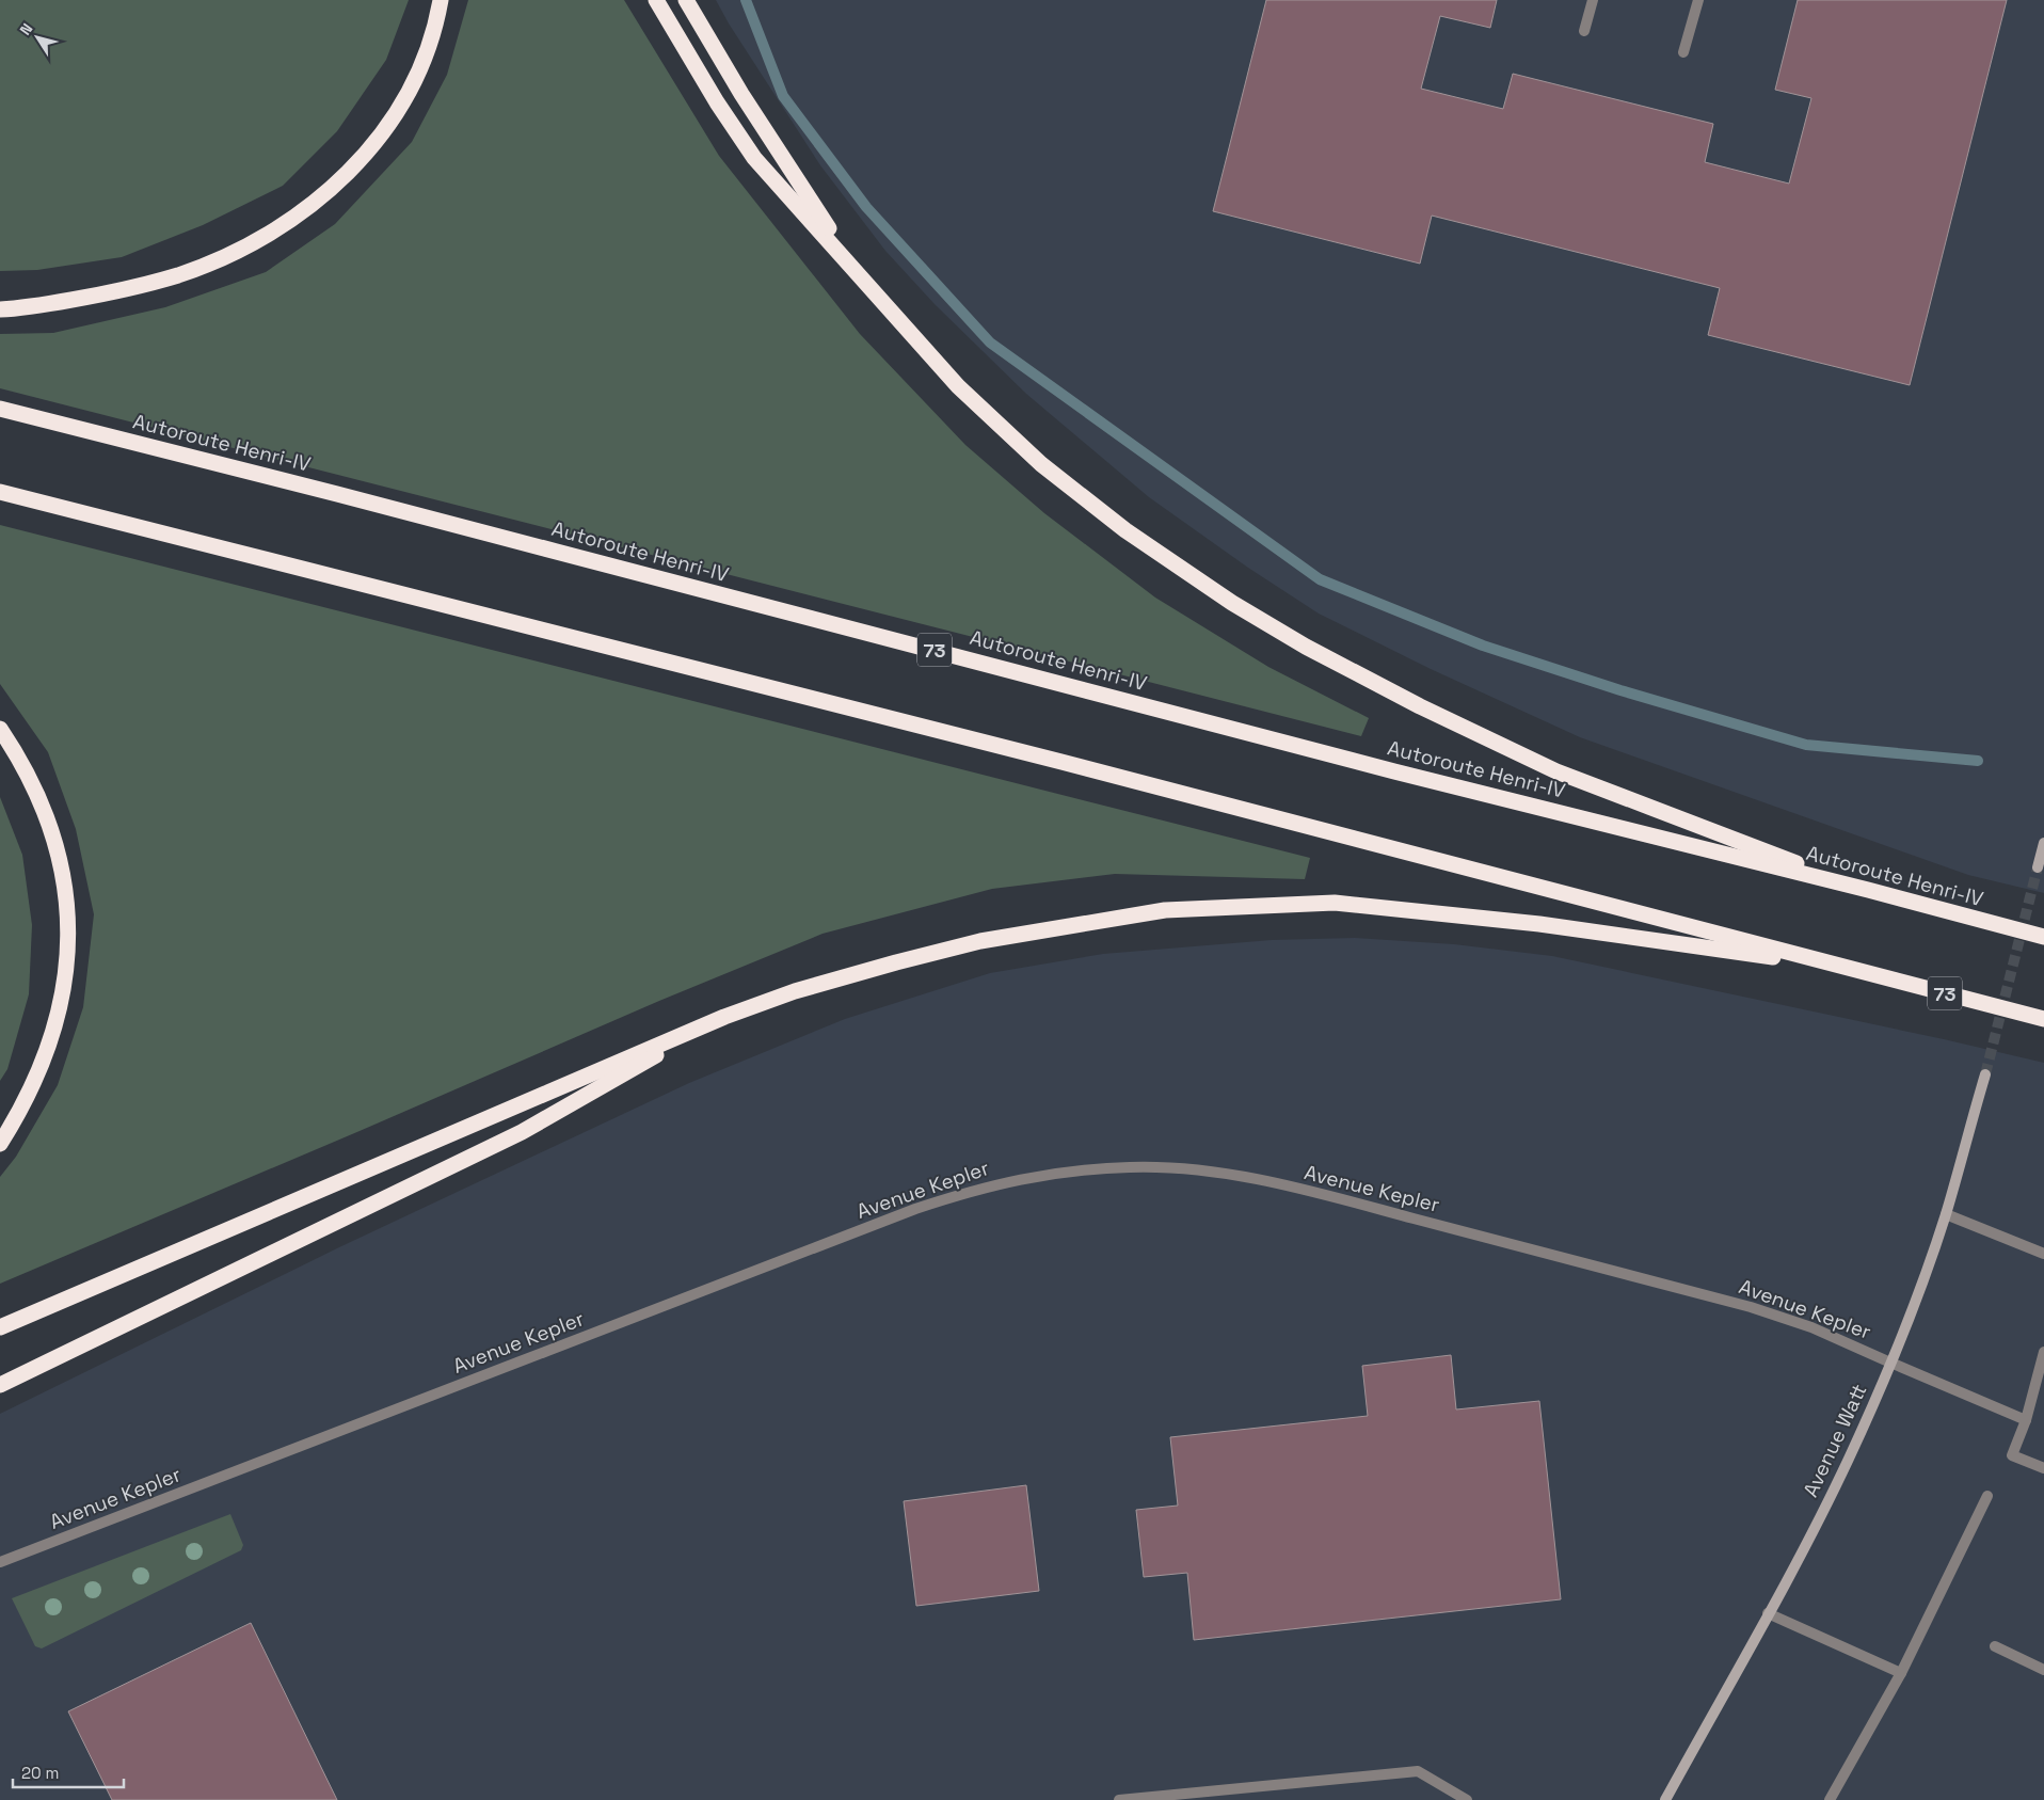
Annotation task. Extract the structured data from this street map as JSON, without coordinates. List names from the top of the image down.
{
  "streets": {
    "highway": ["Autoroute Henri-IV", "73"],
    "street": ["Avenue Kepler", "Avenue Watt"]
  },
  "crossings": [
    ["Avenue Kepler", "Avenue Watt"]
  ],
  "scale_bar": "20 m",
  "north": "top left"
}
